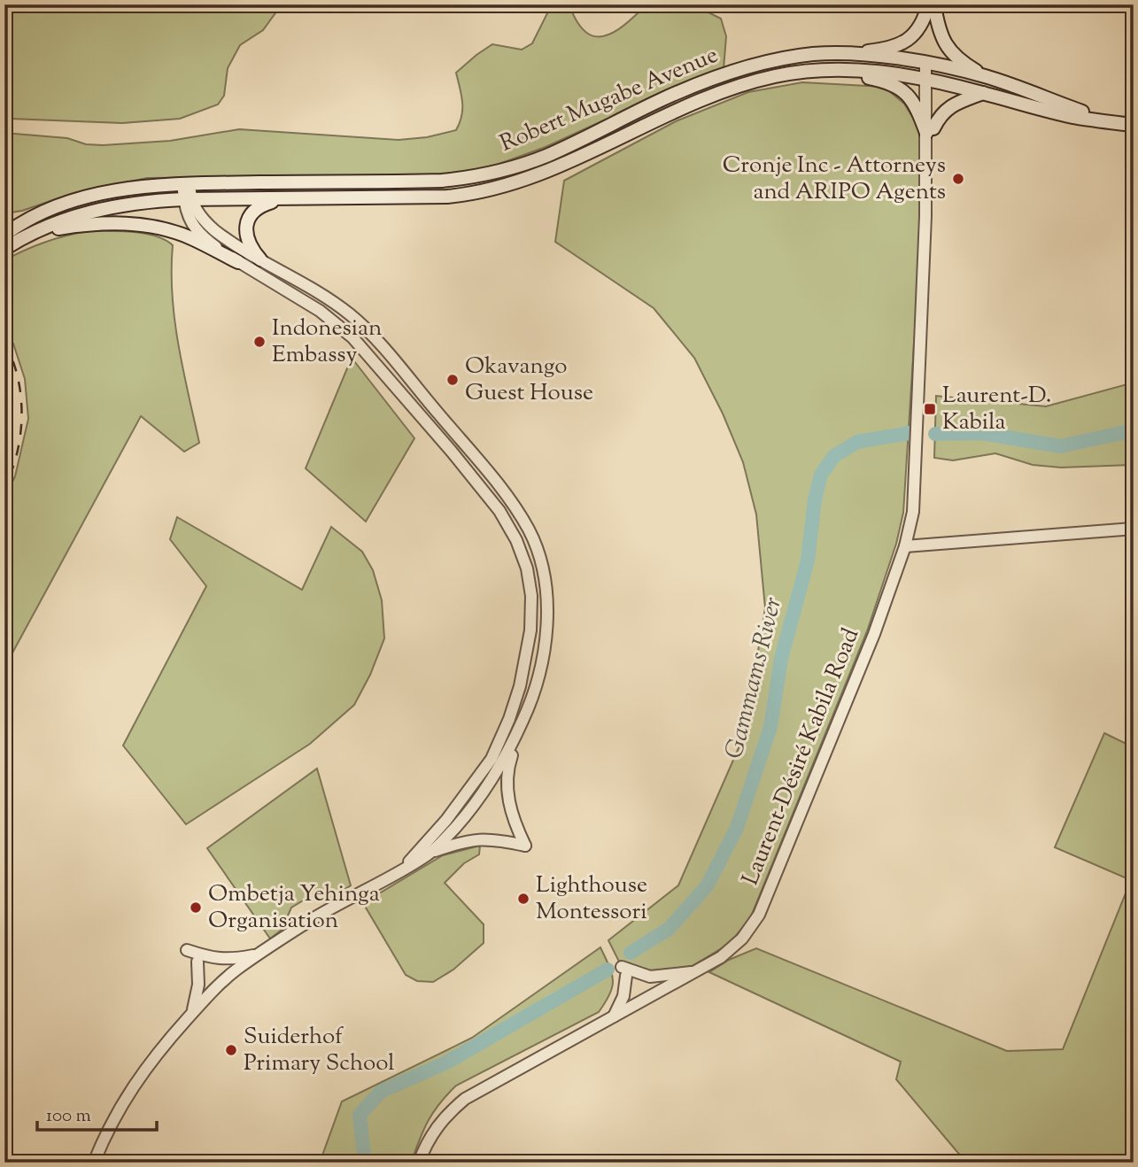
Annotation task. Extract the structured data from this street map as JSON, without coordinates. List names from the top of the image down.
{
  "streets": {
    "main road": ["Robert Mugabe Avenue"],
    "street": ["Laurent-Désiré Kabila Road"]
  },
  "crossings": [
    ["Robert Mugabe Avenue", "Laurent-Désiré Kabila Road"]
  ],
  "water": ["Gammams River"],
  "places": {
    "other": [
      "Cronje Inc - Attorneys and ARIPO Agents",
      "Indonesian Embassy",
      "Okavango Guest House",
      "Lighthouse Montessori",
      "Ombetja Yehinga Organisation",
      "Suiderhof Primary School"
    ],
    "transit": ["Laurent-D. Kabila"]
  },
  "scale_bar": "100 m"
}
